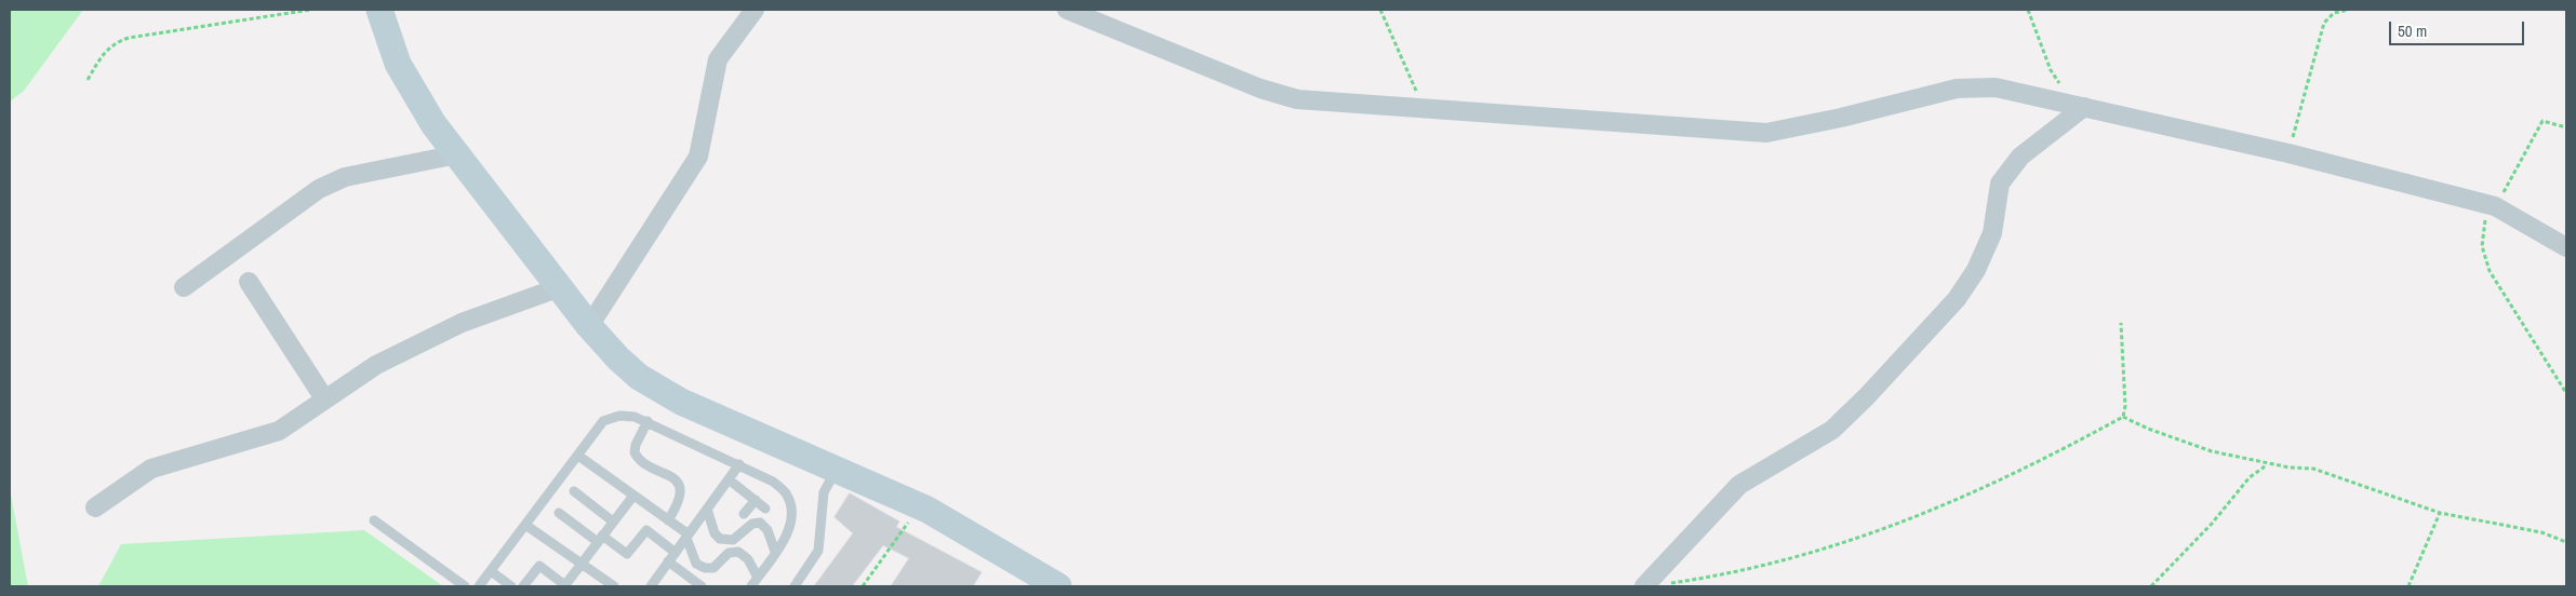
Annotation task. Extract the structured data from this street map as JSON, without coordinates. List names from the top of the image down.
{
  "scale_bar": "50 m"
}
